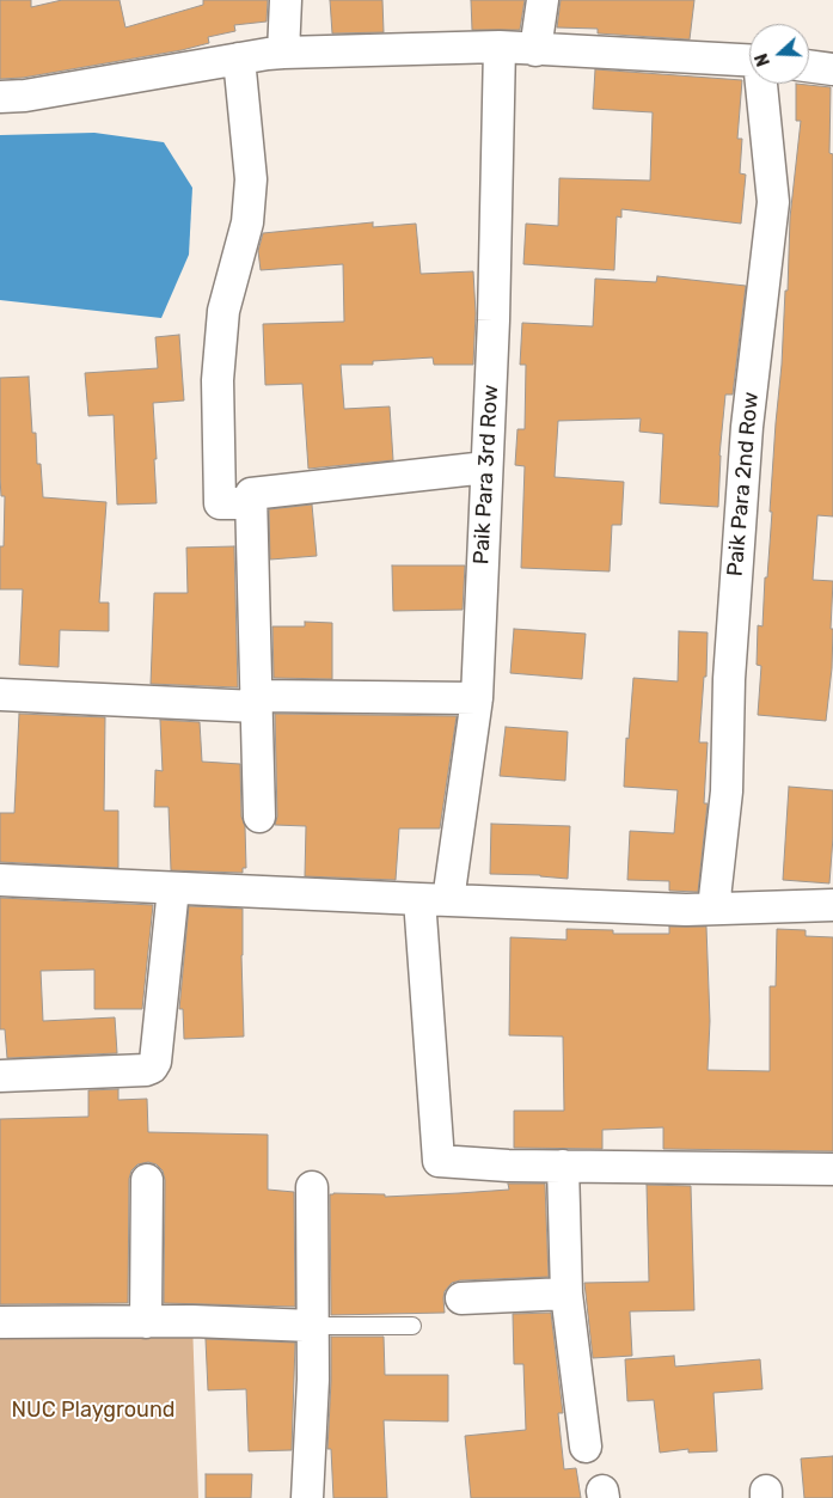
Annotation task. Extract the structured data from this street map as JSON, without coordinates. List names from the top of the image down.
{
  "streets": {
    "street": ["Paik Para 3rd Row", "Paik Para 2nd Row"]
  },
  "parks": ["NUC Playground"],
  "north": "left"
}
